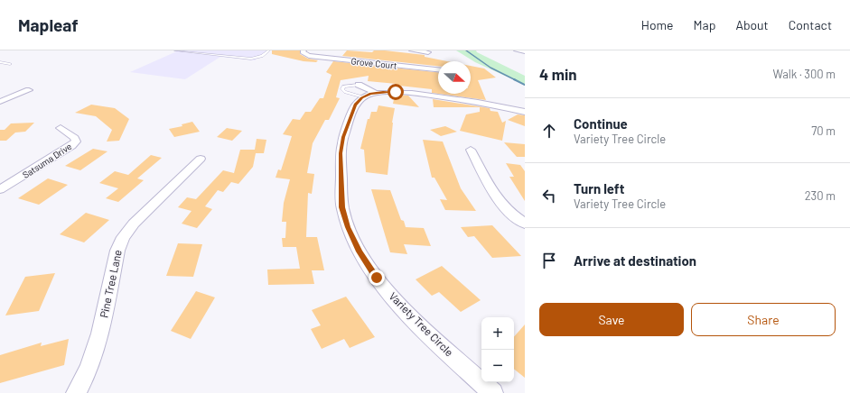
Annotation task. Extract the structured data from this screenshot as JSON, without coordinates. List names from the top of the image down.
{
  "streets": {
    "street": [
      "Grove Court",
      "Satsuma Drive",
      "Pine Tree Lane",
      "Variety Tree Circle"
    ]
  },
  "north": "right",
  "page": {
    "header": "Mapleaf",
    "nav": [
      "Home",
      "Map",
      "About",
      "Contact"
    ],
    "heading": ["4 min", "Walk · 300 m"],
    "list": [
      ["Continue", "Variety Tree Circle", "70 m"],
      ["Turn left", "Variety Tree Circle", "230 m"],
      "Arrive at destination"
    ],
    "buttons": ["Save", "Share"],
    "map_buttons": ["+", "−"]
  }
}
